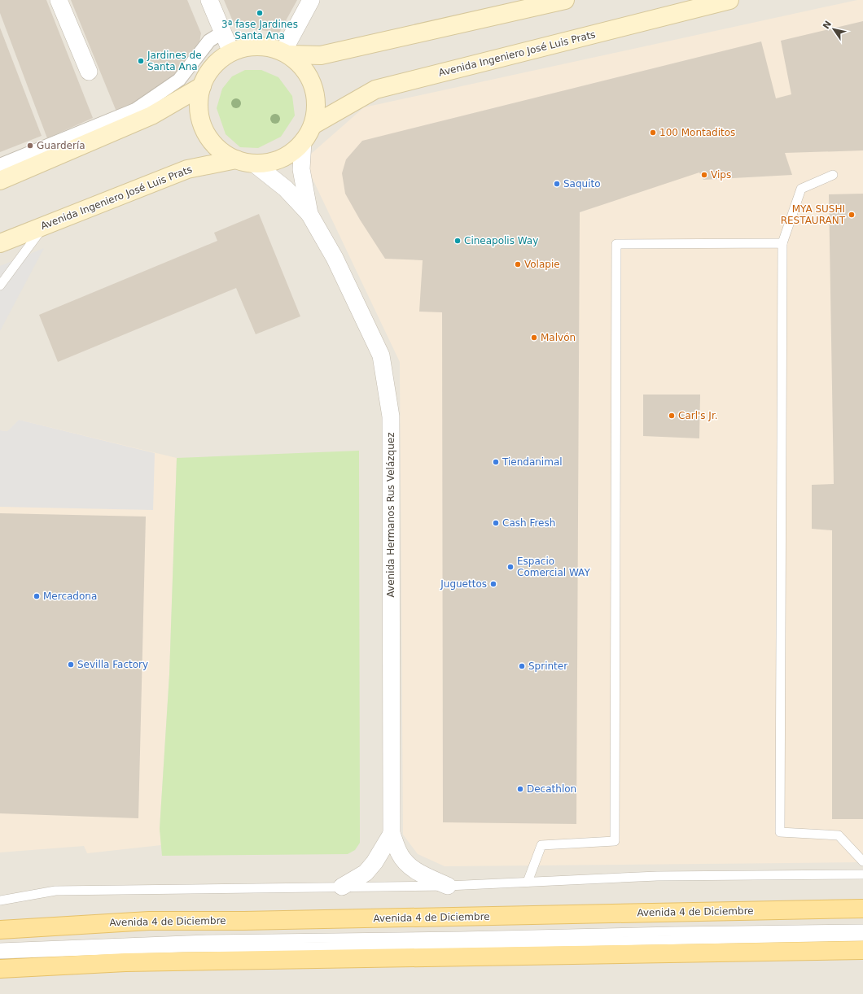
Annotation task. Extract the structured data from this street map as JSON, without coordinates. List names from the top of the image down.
{
  "streets": {
    "main road": ["Avenida Ingeniero José Luis Prats", "Avenida 4 de Diciembre"],
    "street": ["Avenida Hermanos Rus Velázquez"]
  },
  "places": [
    "3ª fase Jardines Santa Ana",
    "Jardines de Santa Ana",
    "100 Montaditos",
    "Guardería",
    "Vips",
    "Saquito",
    "MYA SUSHI RESTAURANT",
    "Cineapolis Way",
    "Volapie",
    "Malvón",
    "Carl's Jr.",
    "Tiendanimal",
    "Cash Fresh",
    "Espacio Comercial WAY",
    "Juguettos",
    "Mercadona",
    "Sevilla Factory",
    "Sprinter",
    "Decathlon"
  ],
  "north": "top left"
}
